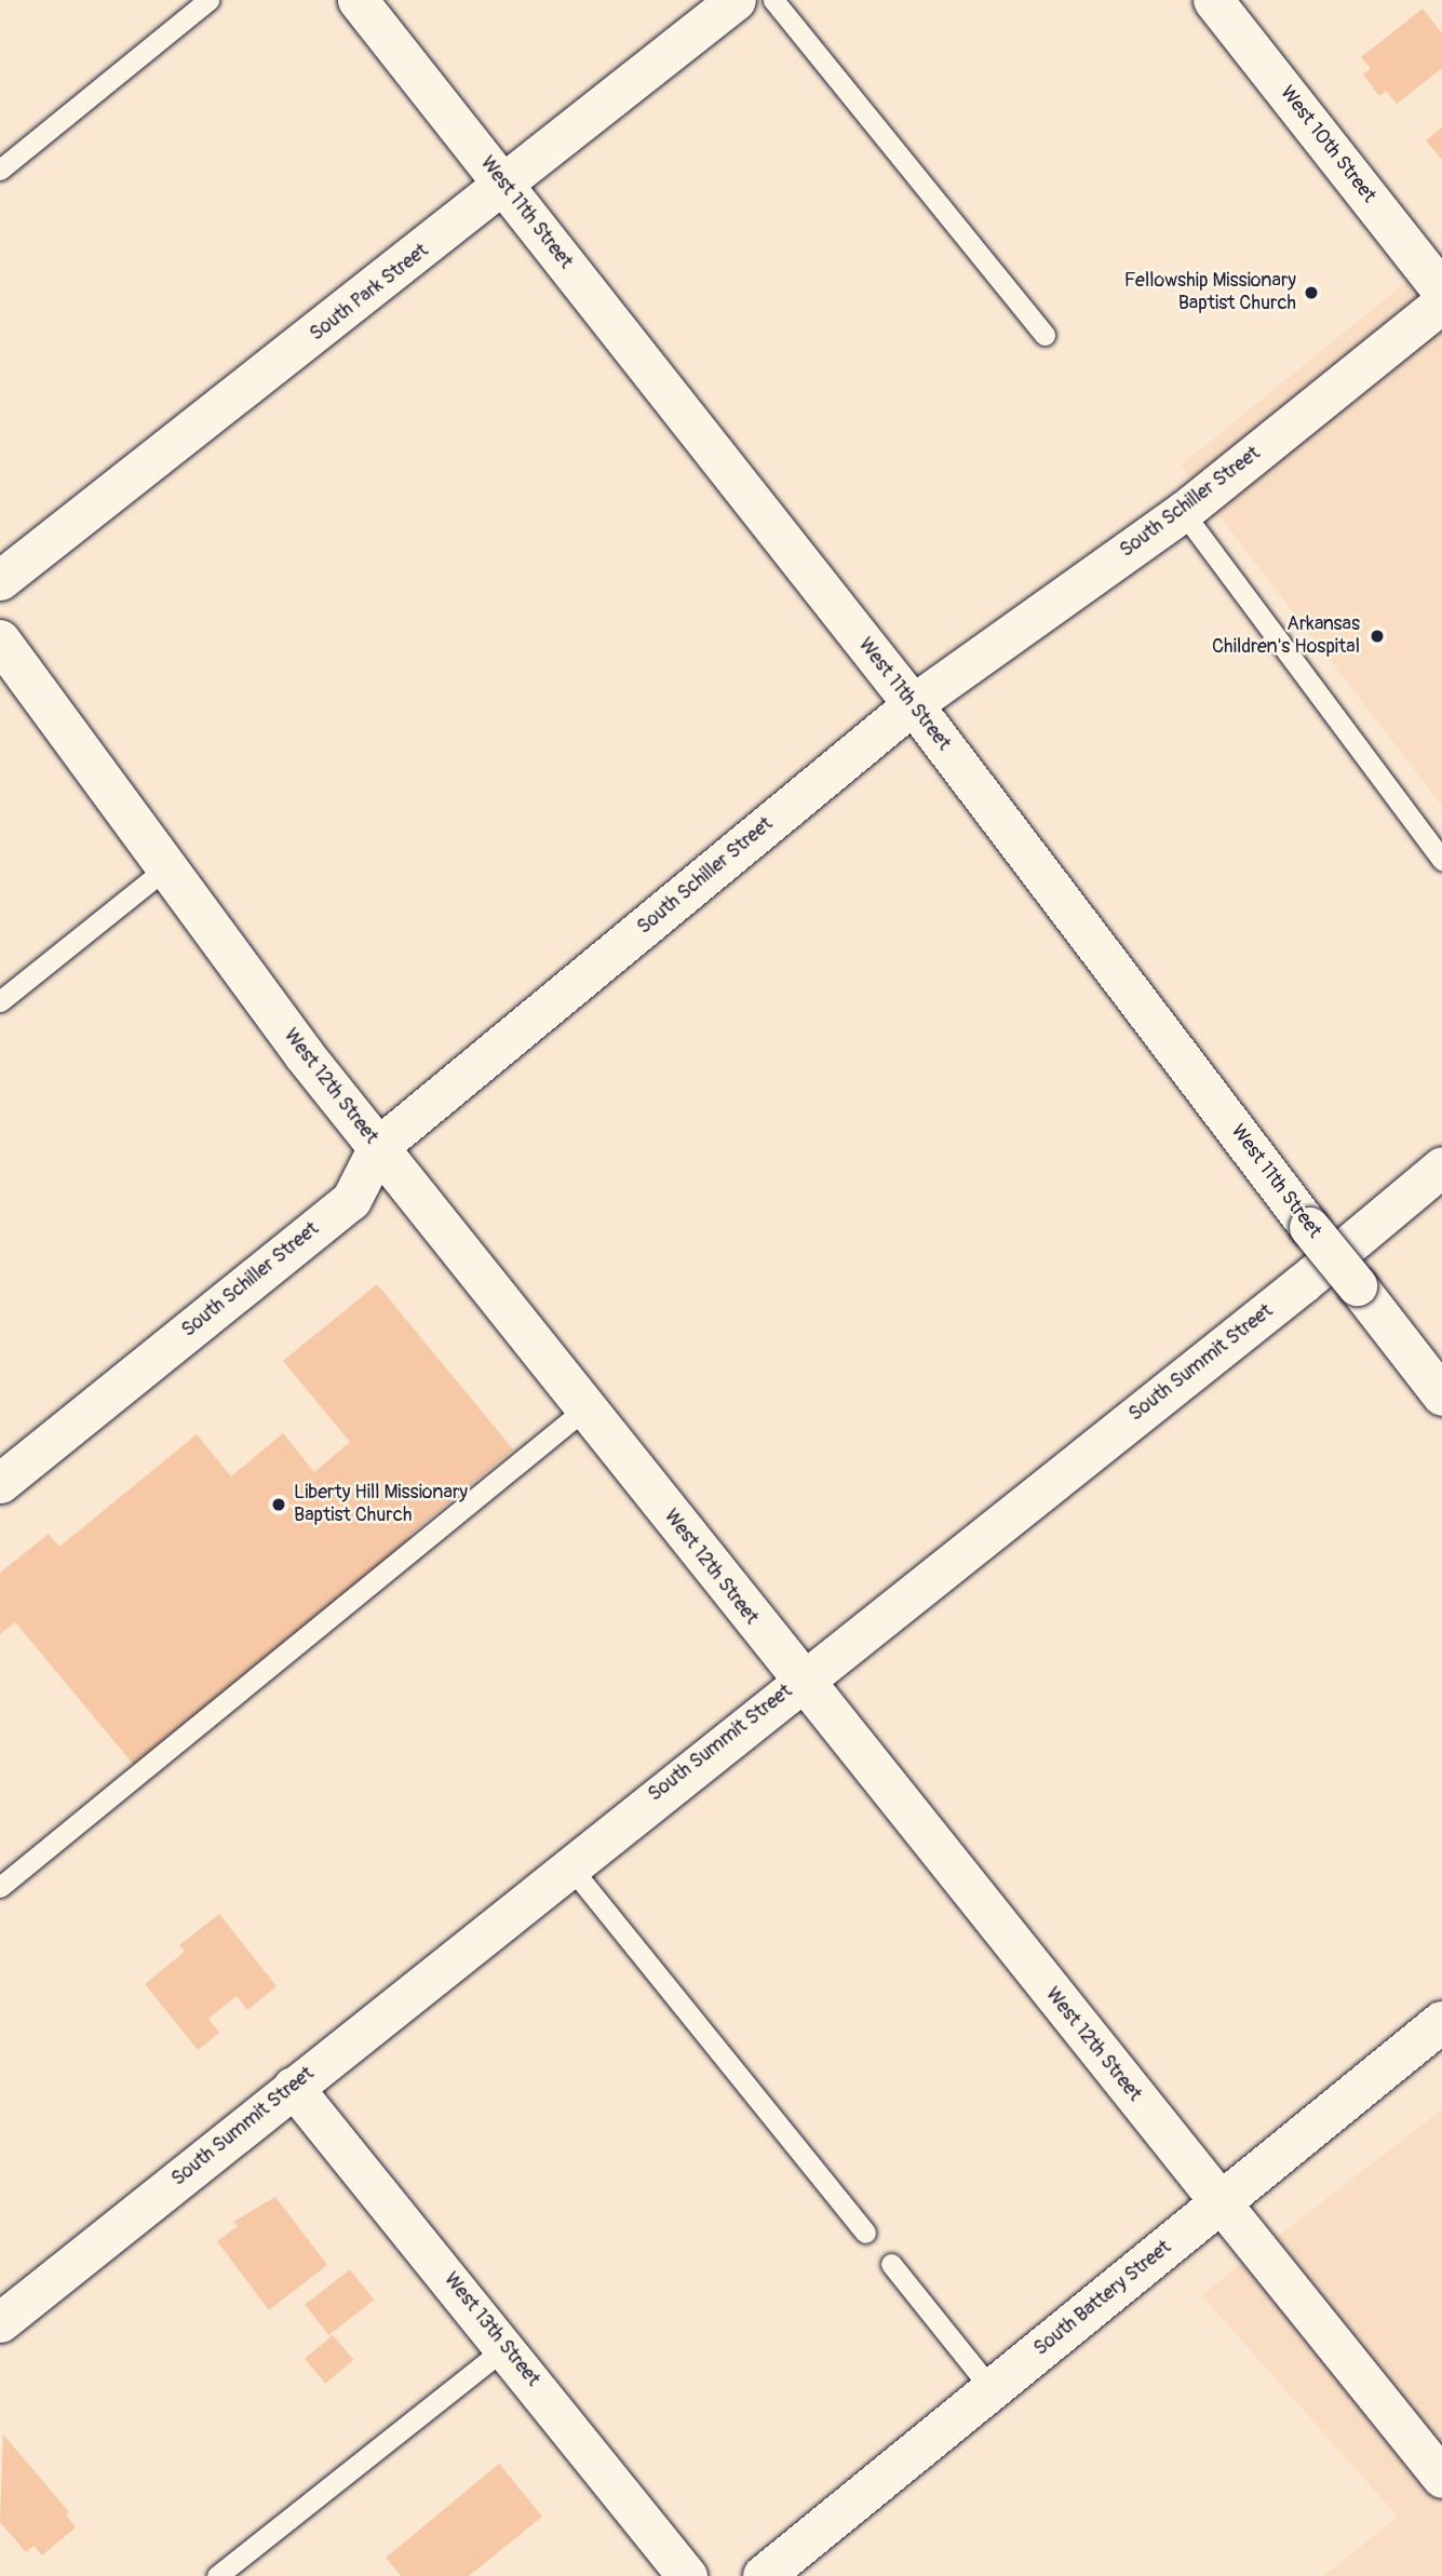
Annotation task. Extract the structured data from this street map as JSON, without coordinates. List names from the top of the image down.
{
  "streets": {
    "street": [
      "West 10th Street",
      "West 11th Street",
      "South Park Street",
      "South Schiller Street",
      "West 12th Street",
      "South Summit Street",
      "South Battery Street",
      "West 13th Street"
    ]
  },
  "crossings": [
    ["West 11th Street", "South Park Street"],
    ["West 11th Street", "South Schiller Street"],
    ["South Schiller Street", "West 12th Street"],
    ["West 12th Street", "South Summit Street"],
    ["West 12th Street", "South Battery Street"],
    ["South Summit Street", "West 13th Street"]
  ],
  "places": ["Fellowship Missionary Baptist Church", "Arkansas Children's Hospital", "Liberty Hill Missionary Baptist Church"]
}
